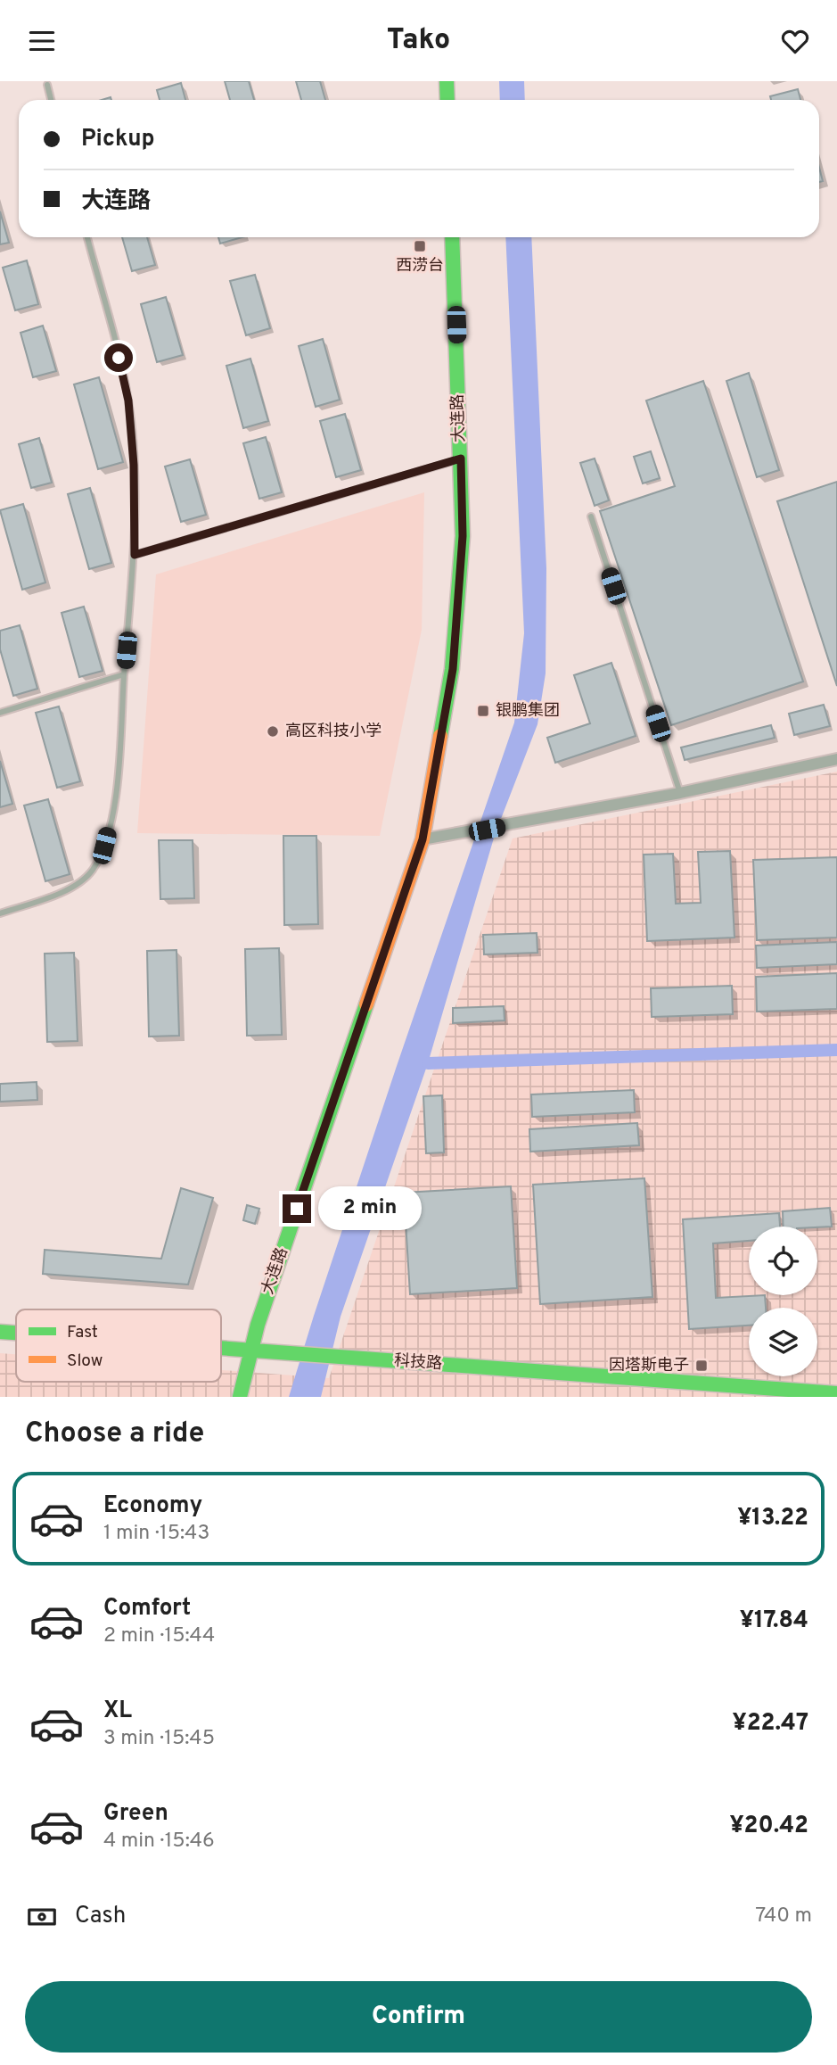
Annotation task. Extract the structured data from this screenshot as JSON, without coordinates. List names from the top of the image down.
{
  "streets": {
    "main road": ["大连路", "科技路"]
  },
  "crossings": [
    ["大连路", "科技路"]
  ],
  "places": {
    "transit": ["西涝台", "银鹏集团", "因塔斯电子"],
    "other": ["高区科技小学"]
  },
  "legend": ["Fast", "Slow"],
  "page": {
    "header": "Tako",
    "banner": ["Pickup", "大连路"],
    "bubble": "2 min",
    "heading": "Choose a ride",
    "list": [
      {
        "name": "Economy",
        "note": "1 min · 15:43",
        "value": "¥13.22"
      },
      {
        "name": "Comfort",
        "note": "2 min · 15:44",
        "value": "¥17.84"
      },
      {
        "name": "XL",
        "note": "3 min · 15:45",
        "value": "¥22.47"
      },
      {
        "name": "Green",
        "note": "4 min · 15:46",
        "value": "¥20.42"
      }
    ],
    "pay": ["Cash", "740 m"],
    "buttons": "Confirm"
  }
}
